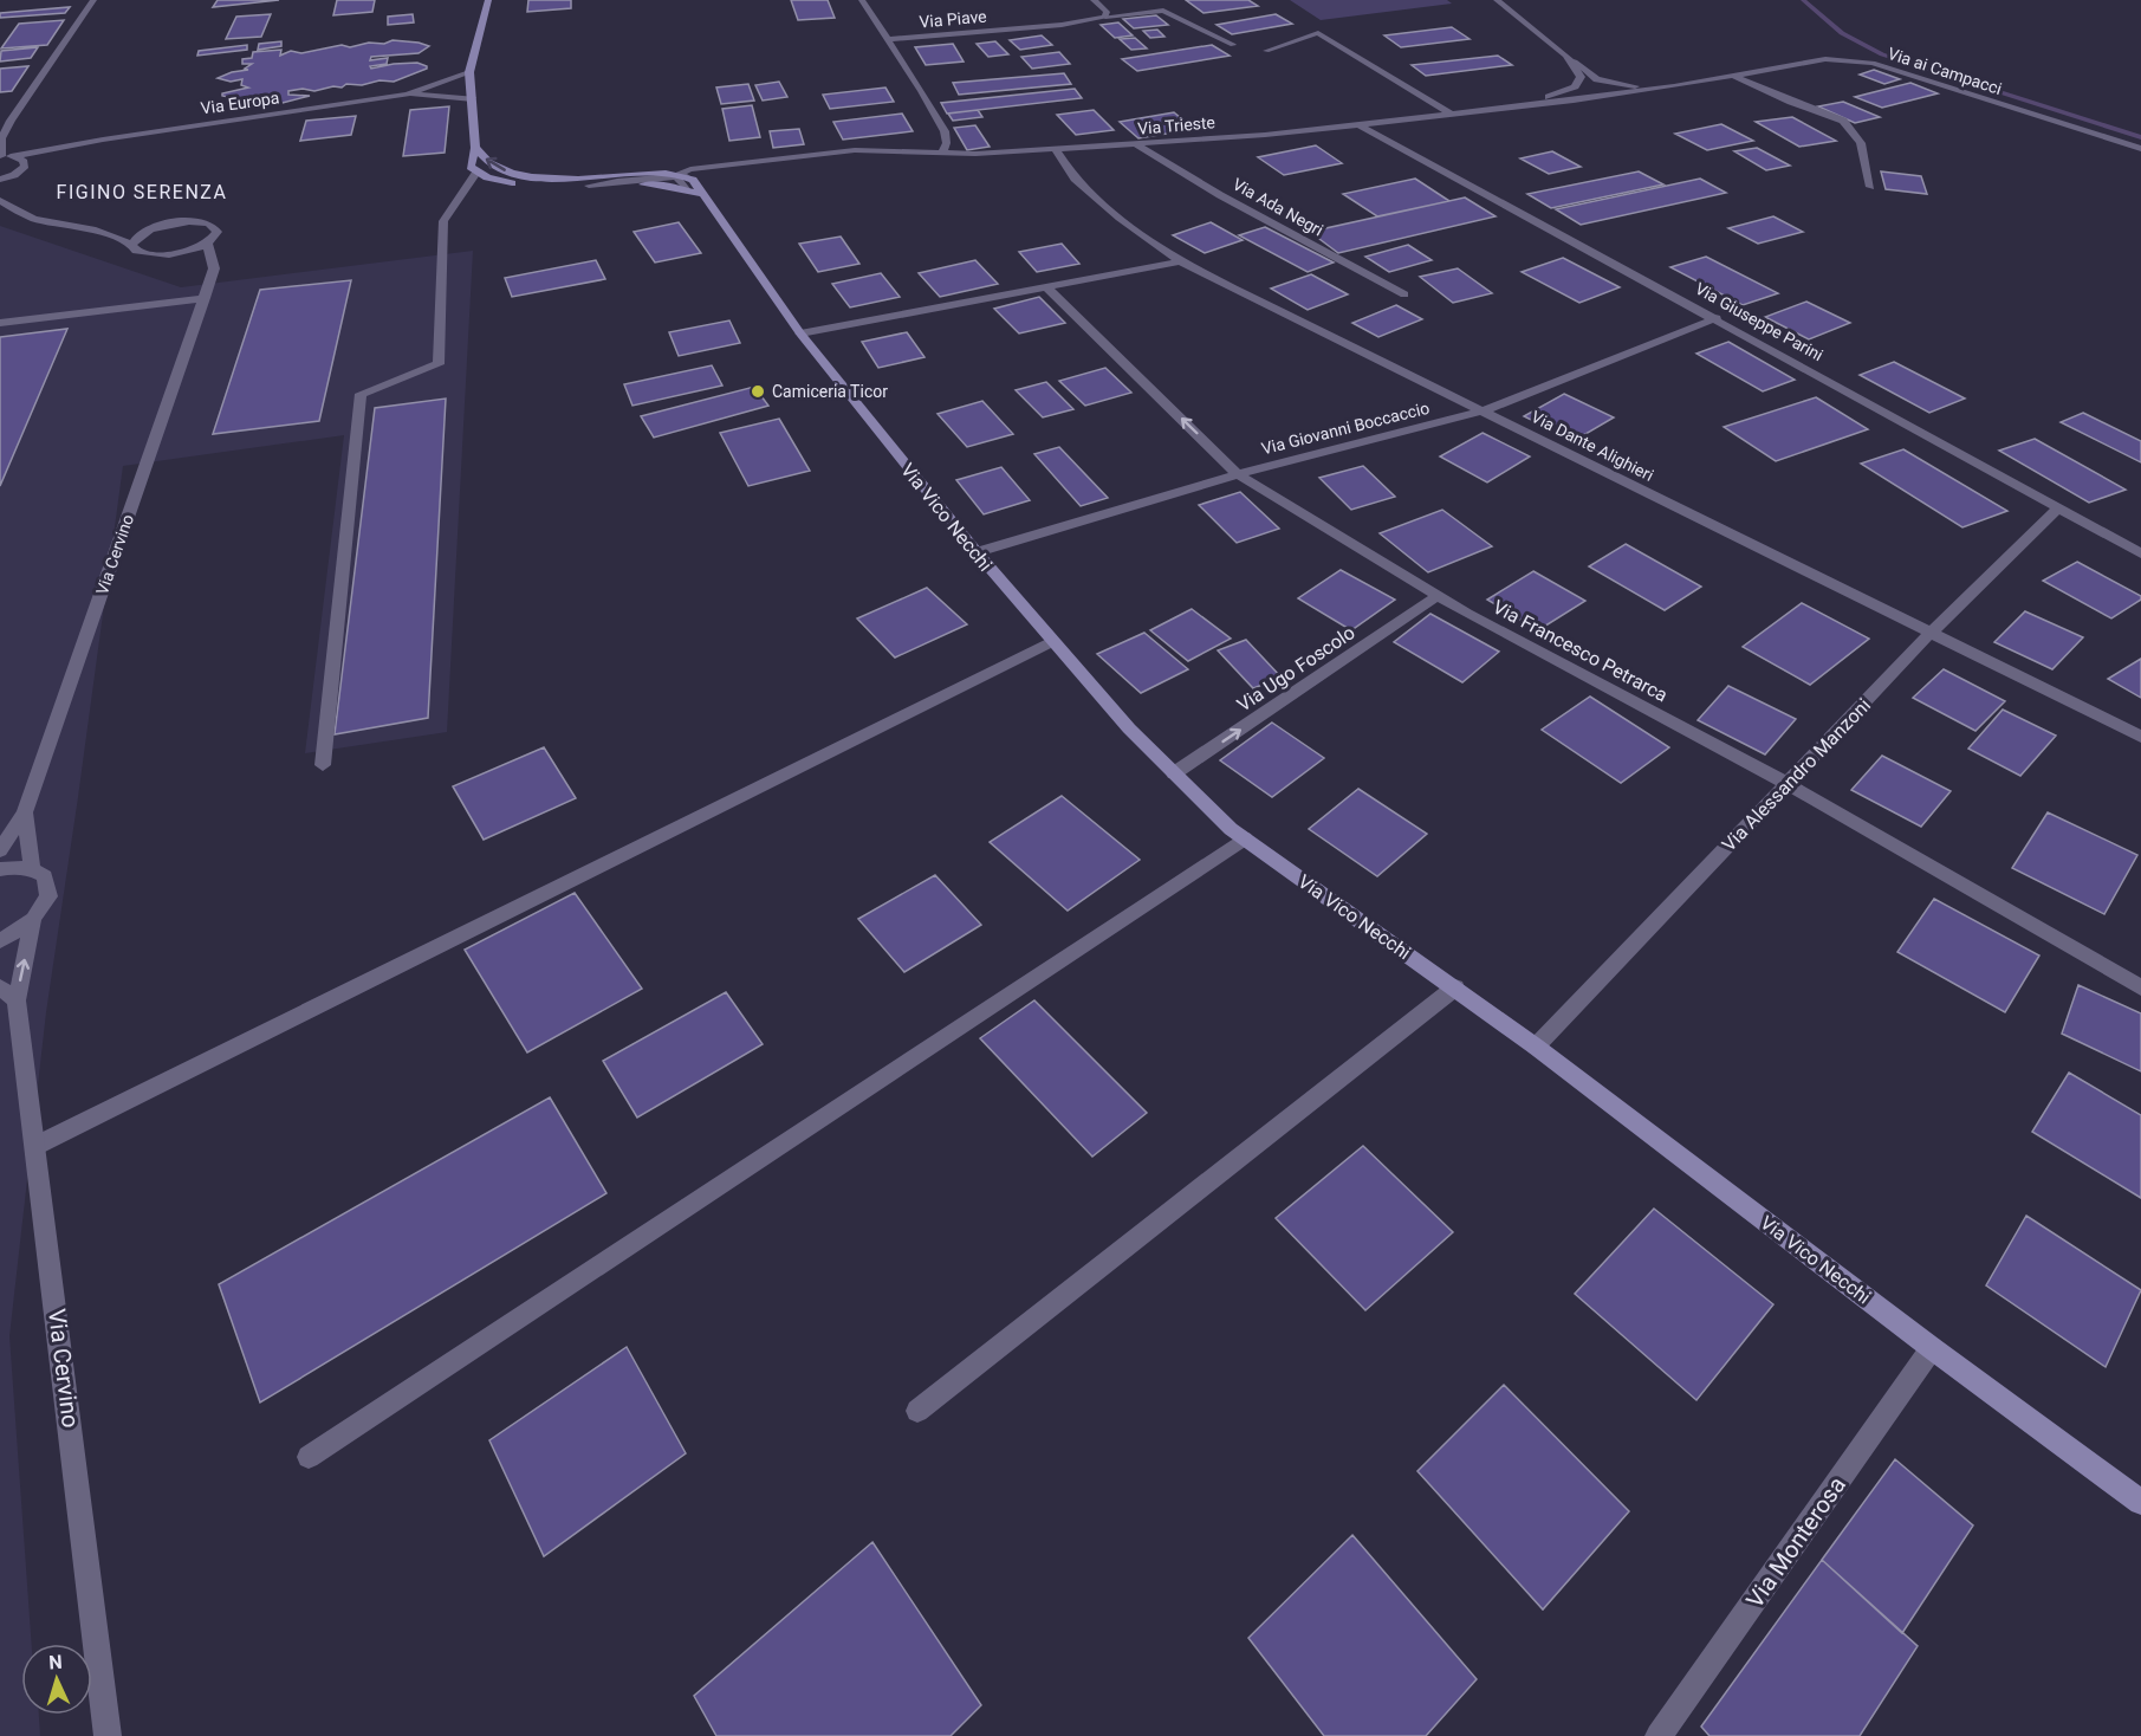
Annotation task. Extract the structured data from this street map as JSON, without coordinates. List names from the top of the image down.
{
  "streets": {
    "street": [
      "Via Piave",
      "Via ai Campacci",
      "Via Europa",
      "Via Trieste",
      "Via Ada Negri",
      "Via Giuseppe Parini",
      "Via Giovanni Boccaccio",
      "Via Dante Alighieri",
      "Via Vico Necchi",
      "Via Cervino",
      "Via Francesco Petrarca",
      "Via Ugo Foscolo",
      "Via Alessandro Manzoni",
      "Via Monterosa"
    ]
  },
  "crossings": [
    ["Via Trieste", "Via Ada Negri"],
    ["Via Trieste", "Via Giuseppe Parini"],
    ["Via Trieste", "Via Dante Alighieri"],
    ["Via Trieste", "Via Vico Necchi"],
    ["Via Giuseppe Parini", "Via Giovanni Boccaccio"],
    ["Via Giuseppe Parini", "Via Alessandro Manzoni"],
    ["Via Giovanni Boccaccio", "Via Dante Alighieri"],
    ["Via Giovanni Boccaccio", "Via Vico Necchi"],
    ["Via Giovanni Boccaccio", "Via Francesco Petrarca"],
    ["Via Dante Alighieri", "Via Alessandro Manzoni"],
    ["Via Vico Necchi", "Via Ugo Foscolo"],
    ["Via Vico Necchi", "Via Alessandro Manzoni"],
    ["Via Vico Necchi", "Via Monterosa"],
    ["Via Francesco Petrarca", "Via Ugo Foscolo"],
    ["Via Francesco Petrarca", "Via Alessandro Manzoni"]
  ],
  "one_way": ["Via Ugo Foscolo"],
  "districts": ["FIGINO SERENZA"],
  "places": ["Camiceria Ticor"],
  "north": "top"
}
